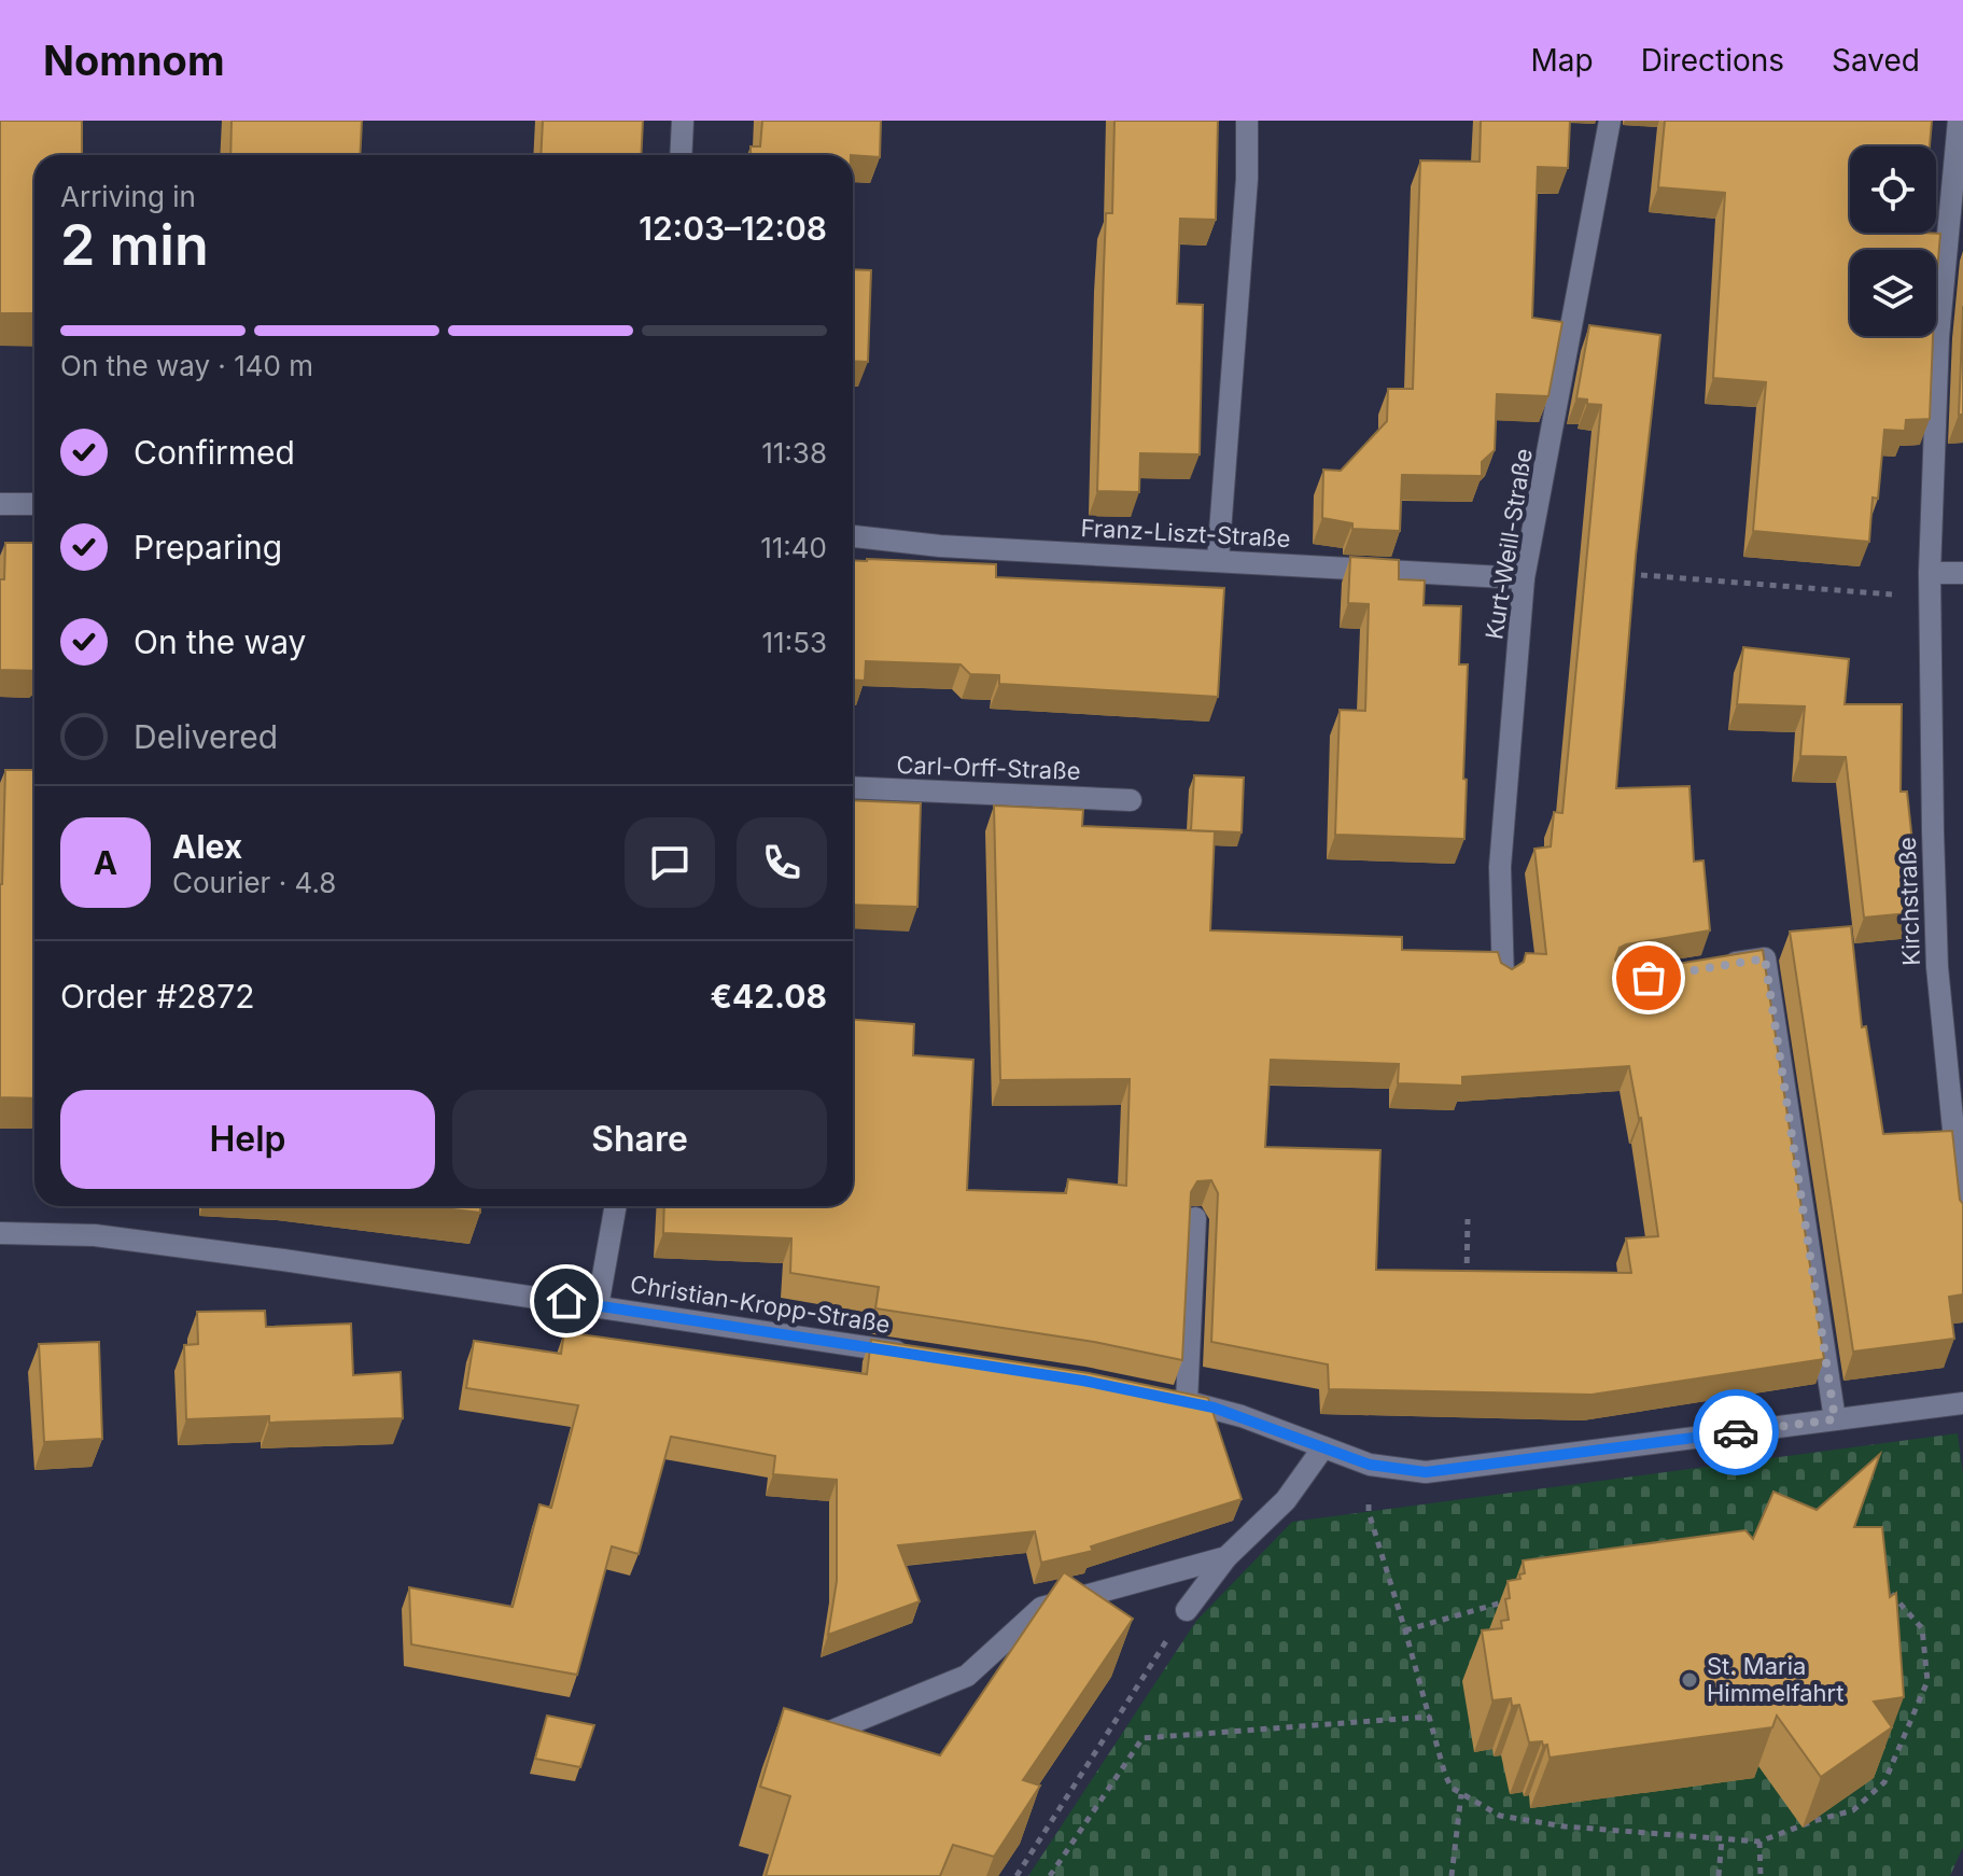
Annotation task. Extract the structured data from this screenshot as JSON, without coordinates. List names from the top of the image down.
{
  "streets": {
    "street": [
      "Franz-Liszt-Straße",
      "Kurt-Weill-Straße",
      "Carl-Orff-Straße",
      "Kirchstraße",
      "Christian-Kropp-Straße"
    ]
  },
  "crossings": [
    ["Franz-Liszt-Straße", "Kurt-Weill-Straße"]
  ],
  "places": ["St. Maria Himmelfahrt"],
  "page": {
    "header": "Nomnom",
    "nav": ["Map", "Directions", "Saved"],
    "heading": ["2 min", "Arriving in", "12:03–12:08"],
    "panel": [
      "Alex",
      "Courier · 4.8",
      "Order #2872",
      "€42.08"
    ],
    "bar": "On the way · 140 m",
    "list": [
      ["Confirmed", "11:38"],
      ["Preparing", "11:40"],
      ["On the way", "11:53"],
      "Delivered"
    ],
    "round": "A",
    "buttons": ["Help", "Share"]
  }
}
